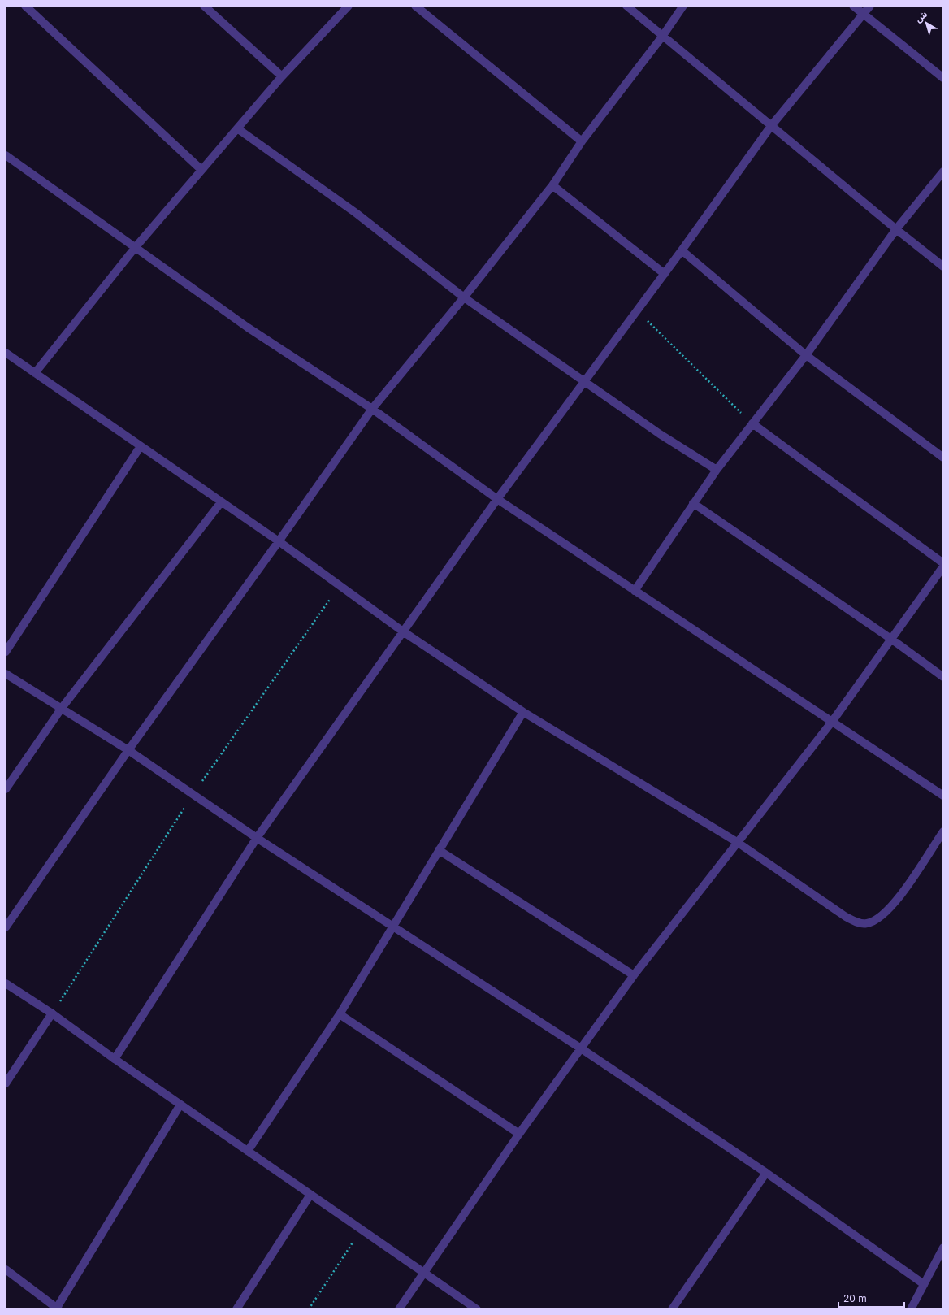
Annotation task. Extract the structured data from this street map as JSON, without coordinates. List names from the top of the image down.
{
  "scale_bar": "20 m",
  "north": "top left"
}
